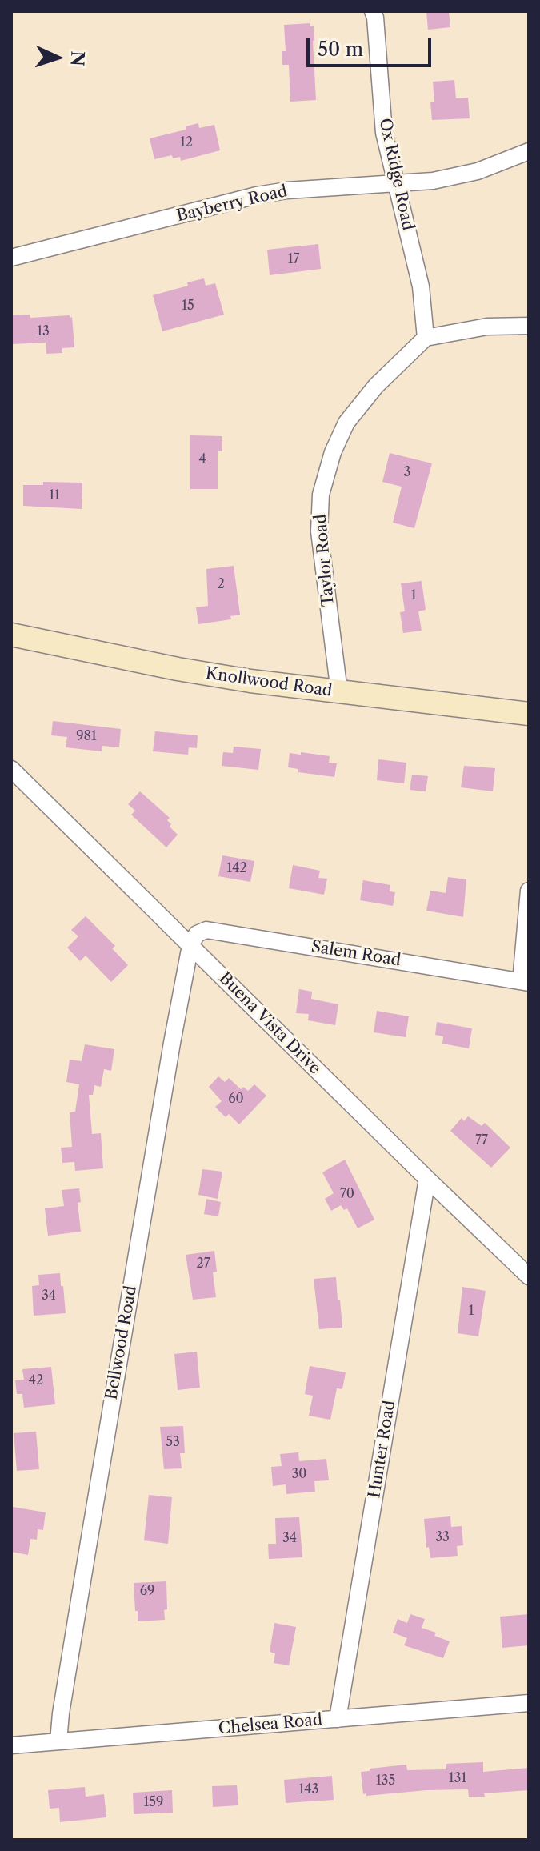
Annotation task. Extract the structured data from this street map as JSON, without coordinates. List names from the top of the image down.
{
  "streets": {
    "main road": ["Knollwood Road"],
    "street": [
      "Ox Ridge Road",
      "Bayberry Road",
      "Taylor Road",
      "Salem Road",
      "Buena Vista Drive",
      "Bellwood Road",
      "Hunter Road",
      "Chelsea Road"
    ]
  },
  "crossings": [
    ["Ox Ridge Road", "Bayberry Road"],
    ["Ox Ridge Road", "Taylor Road"],
    ["Taylor Road", "Knollwood Road"],
    ["Salem Road", "Buena Vista Drive"],
    ["Salem Road", "Bellwood Road"],
    ["Buena Vista Drive", "Bellwood Road"],
    ["Buena Vista Drive", "Hunter Road"],
    ["Bellwood Road", "Chelsea Road"],
    ["Hunter Road", "Chelsea Road"]
  ],
  "house_numbers": [
    "12",
    "17",
    "15",
    "13",
    "4",
    "3",
    "11",
    "2",
    "1",
    "981",
    "142",
    "60",
    "77",
    "70",
    "27",
    "34",
    "1",
    "42",
    "53",
    "30",
    "33",
    "34",
    "69",
    "131",
    "135",
    "143",
    "159"
  ],
  "scale_bar": "50 m",
  "north": "right"
}
